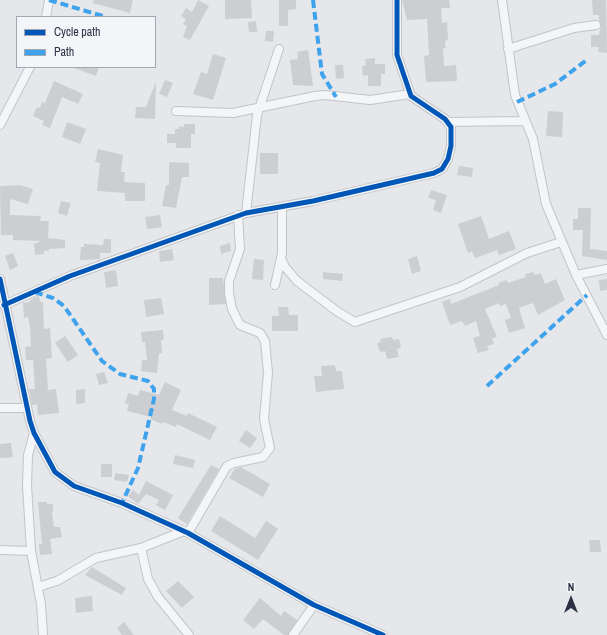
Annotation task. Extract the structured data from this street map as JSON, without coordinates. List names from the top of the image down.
{
  "legend": ["Cycle path", "Path"],
  "north": "top"
}
